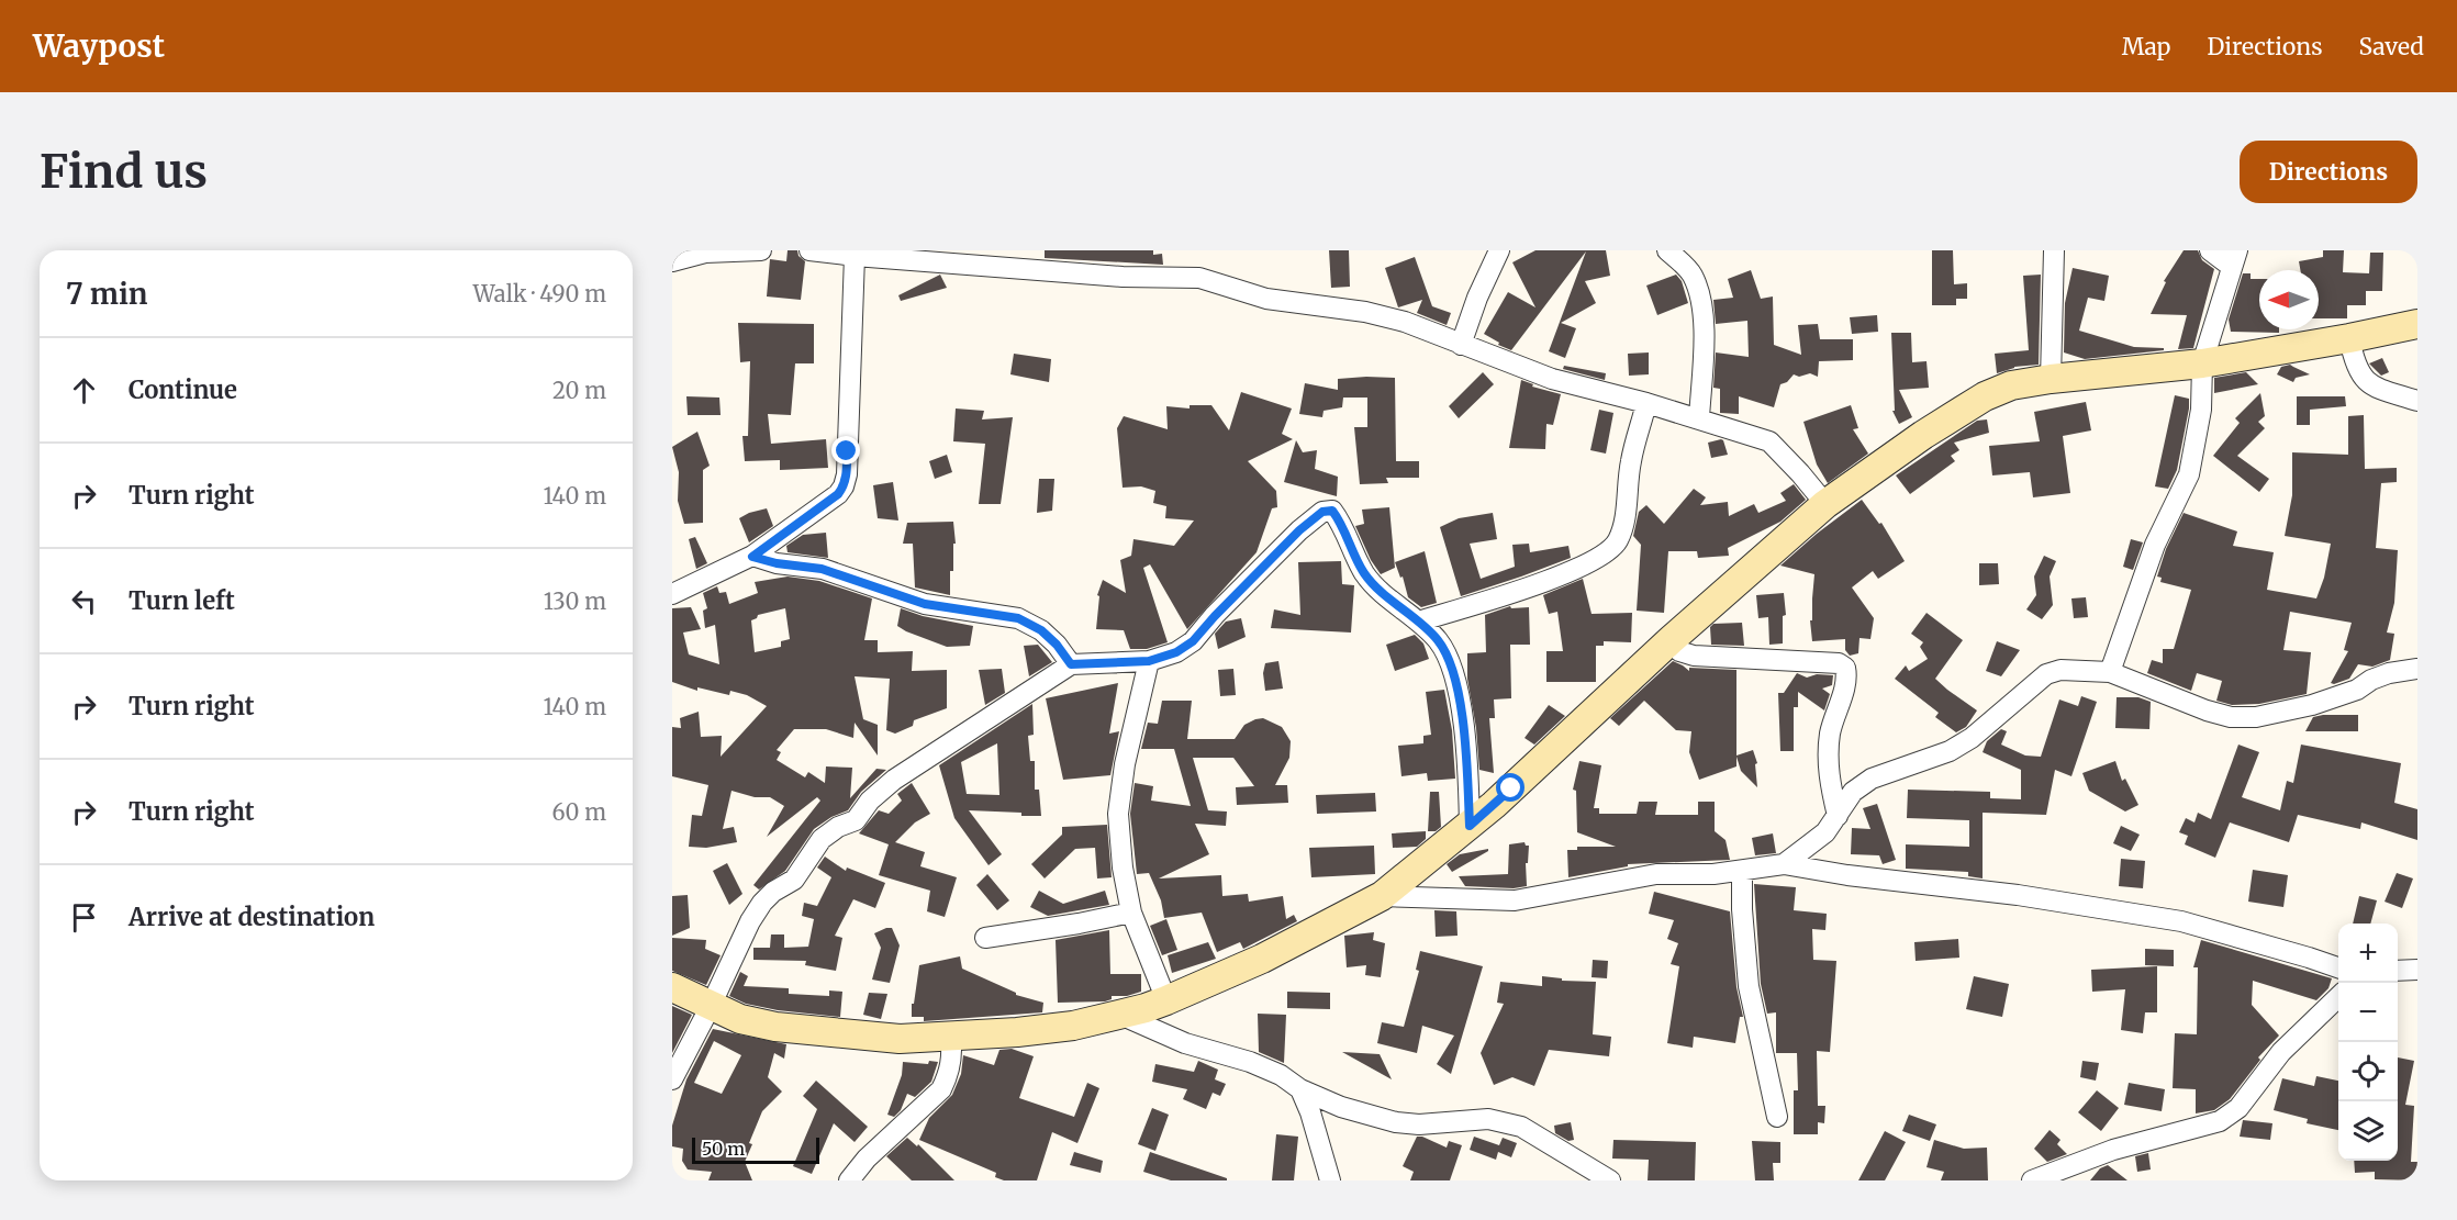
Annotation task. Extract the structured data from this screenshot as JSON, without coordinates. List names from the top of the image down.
{
  "scale_bar": "50 m",
  "north": "left",
  "page": {
    "header": "Waypost",
    "nav": ["Map", "Directions", "Saved"],
    "buttons": "Directions",
    "title": "Find us",
    "heading": ["7 min", "Walk · 490 m"],
    "list": [
      ["Continue", "20 m"],
      ["Turn right", "140 m"],
      ["Turn left", "130 m"],
      ["Turn right", "140 m"],
      ["Turn right", "60 m"],
      "Arrive at destination"
    ],
    "map_buttons": ["+", "−"],
    "scale": "50 m"
  }
}
